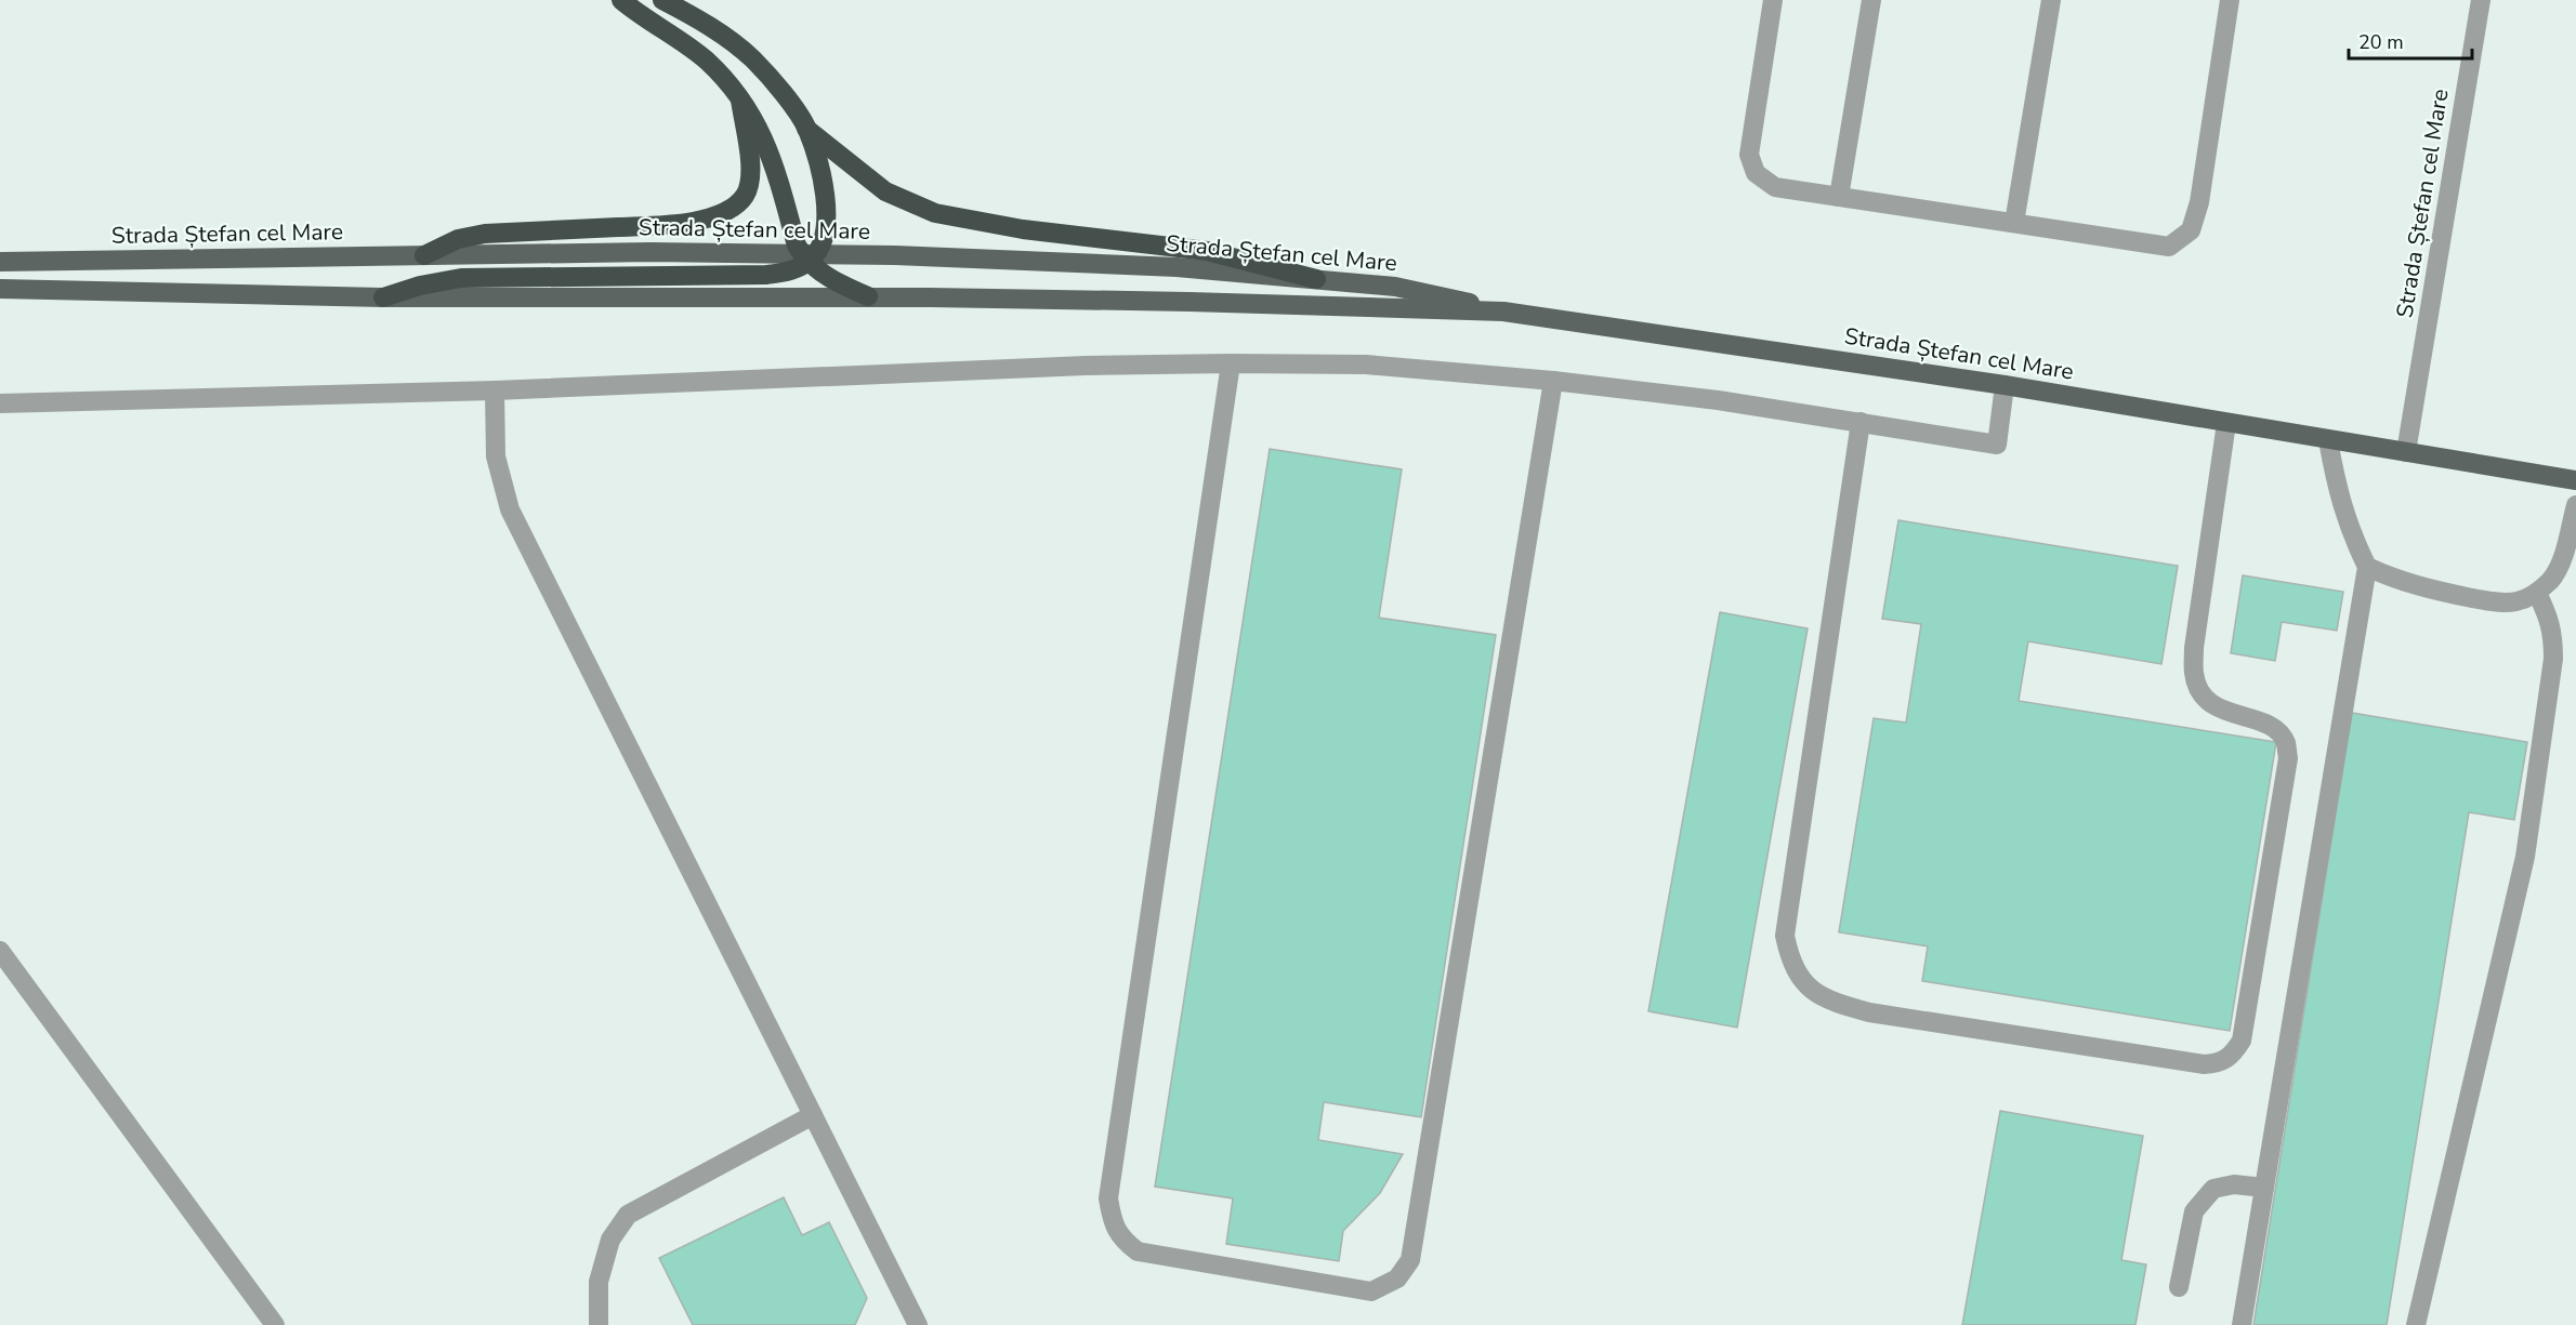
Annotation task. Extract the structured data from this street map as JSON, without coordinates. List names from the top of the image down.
{
  "streets": {
    "main road": ["Strada Ștefan cel Mare"]
  },
  "scale_bar": "20 m"
}
